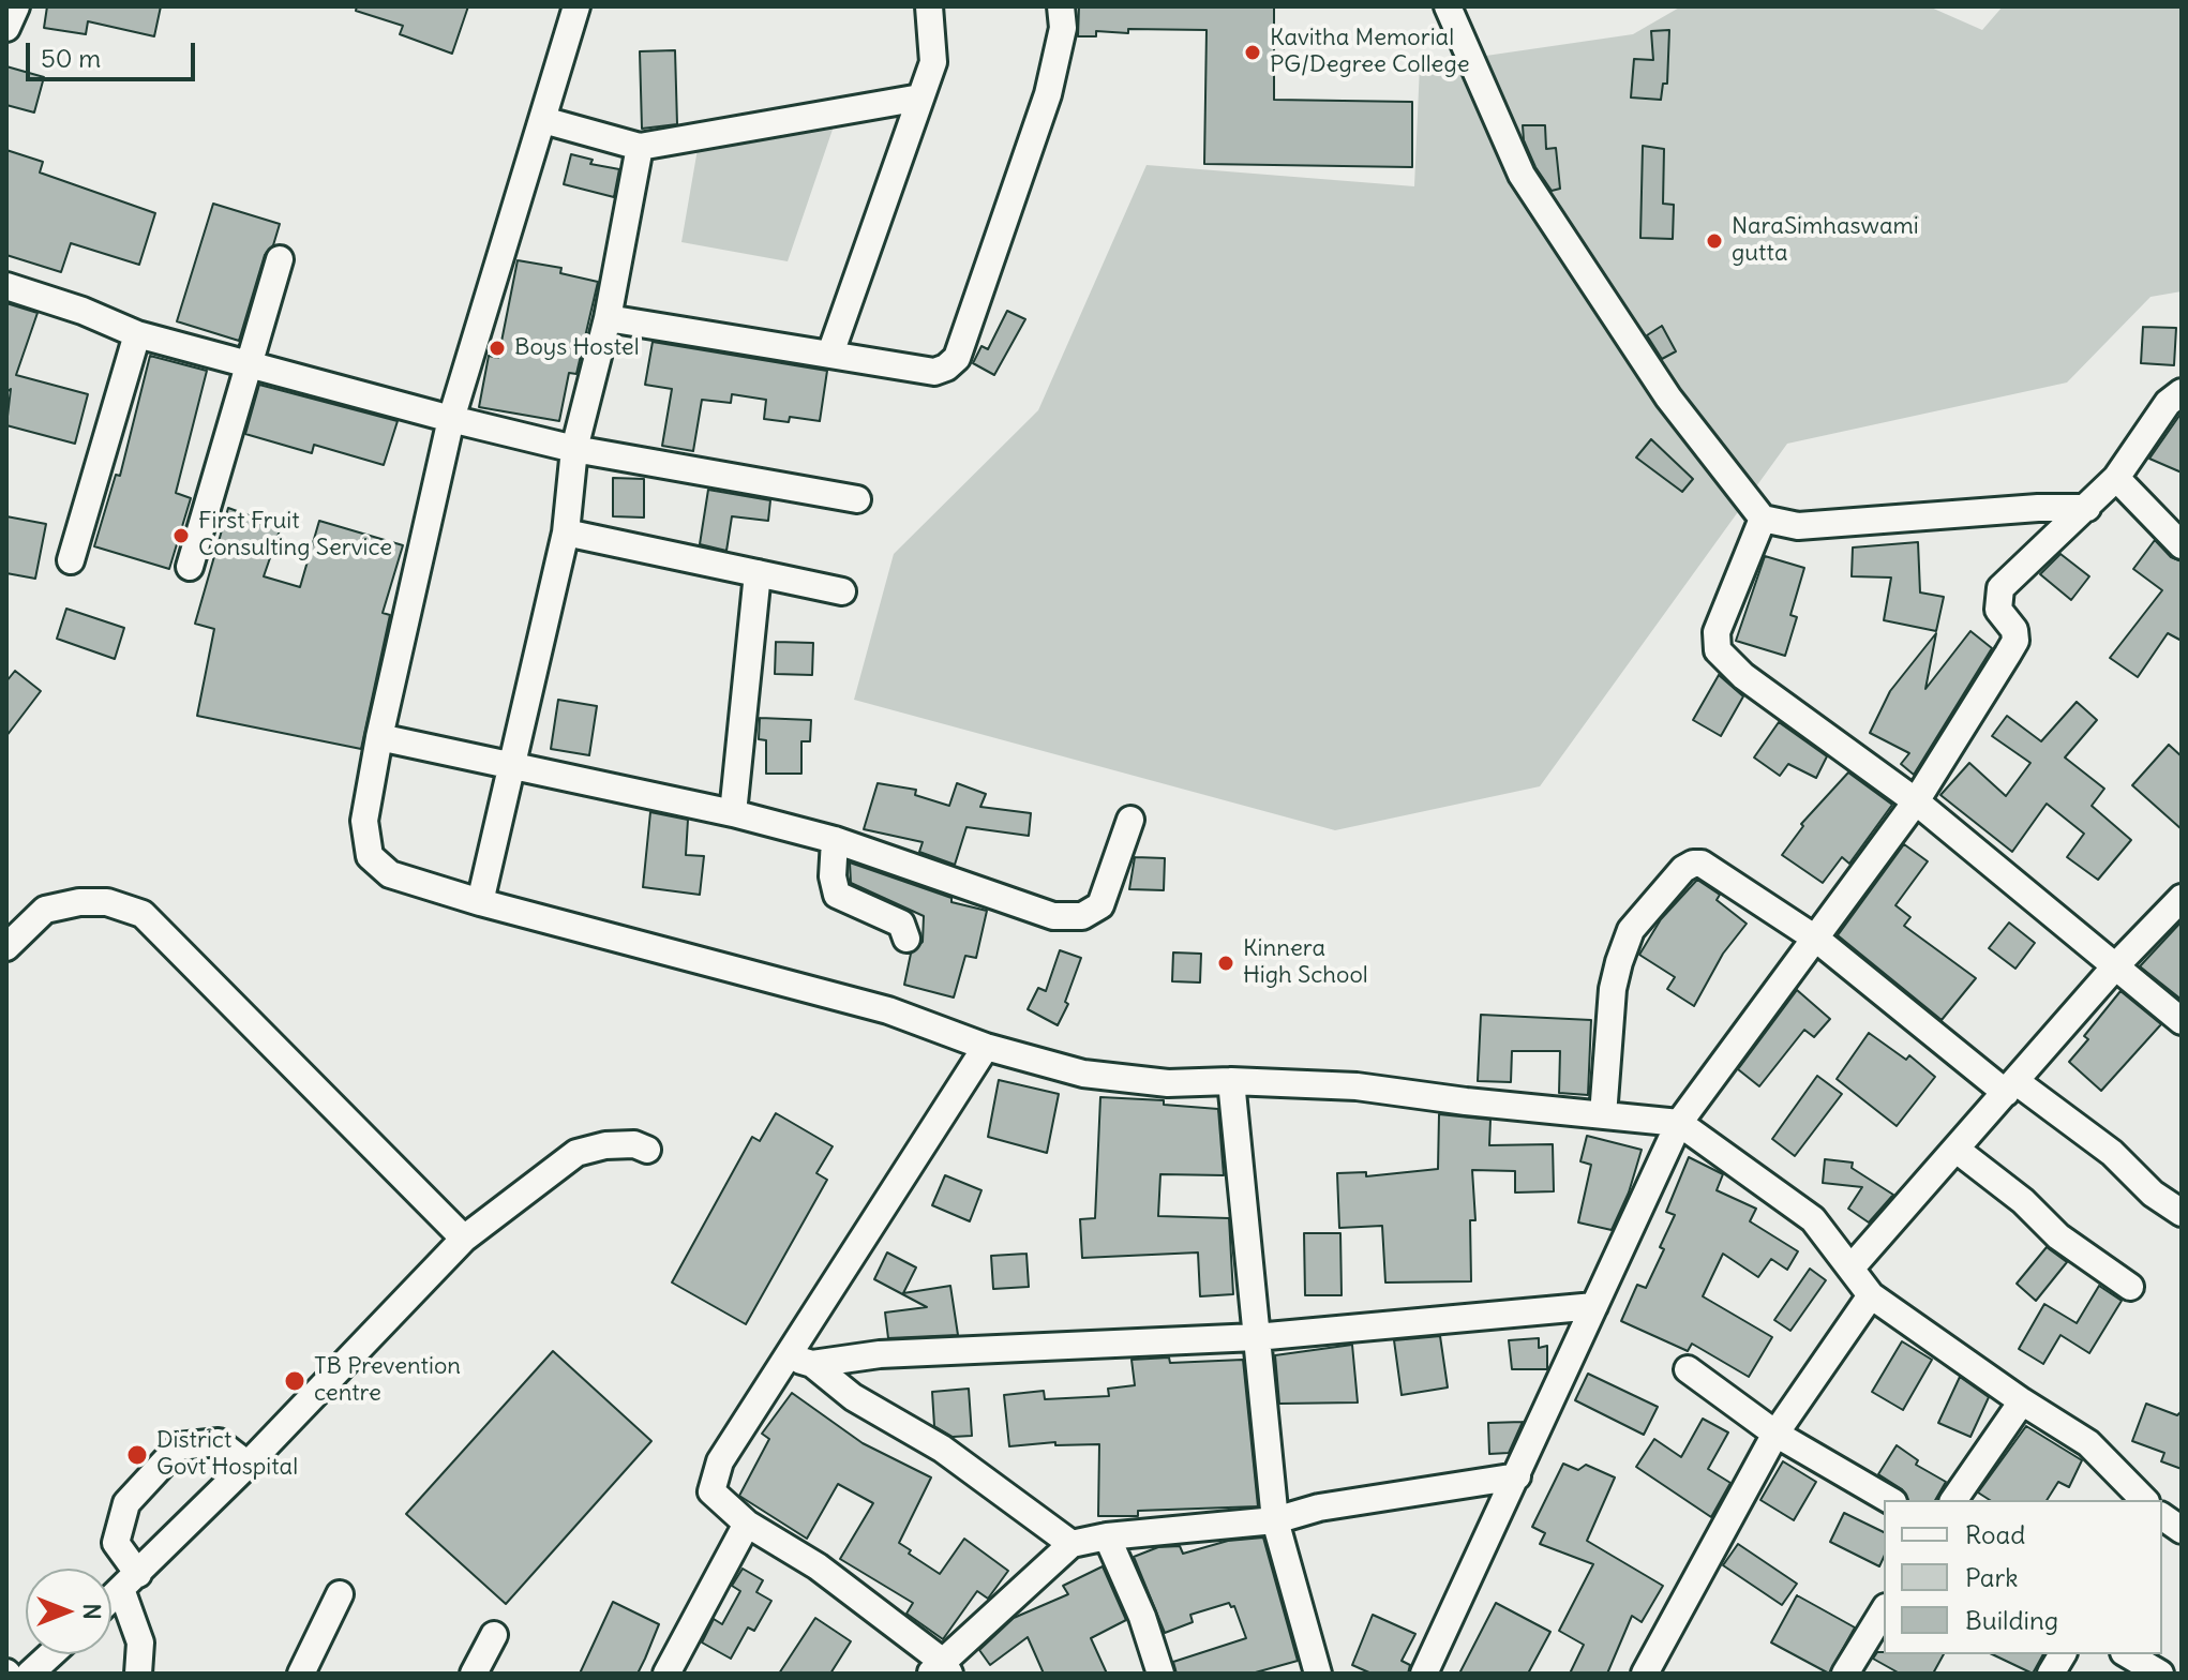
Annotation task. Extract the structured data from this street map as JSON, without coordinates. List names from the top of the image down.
{
  "places": [
    "Kavitha Memorial PG/Degree College",
    "NaraSimhaswami gutta",
    "Boys Hostel",
    "First Fruit Consulting Service",
    "Kinnera High School",
    "TB Prevention centre",
    "District Govt Hospital"
  ],
  "legend": ["Road", "Park", "Building"],
  "scale_bar": "50 m",
  "north": "right"
}
